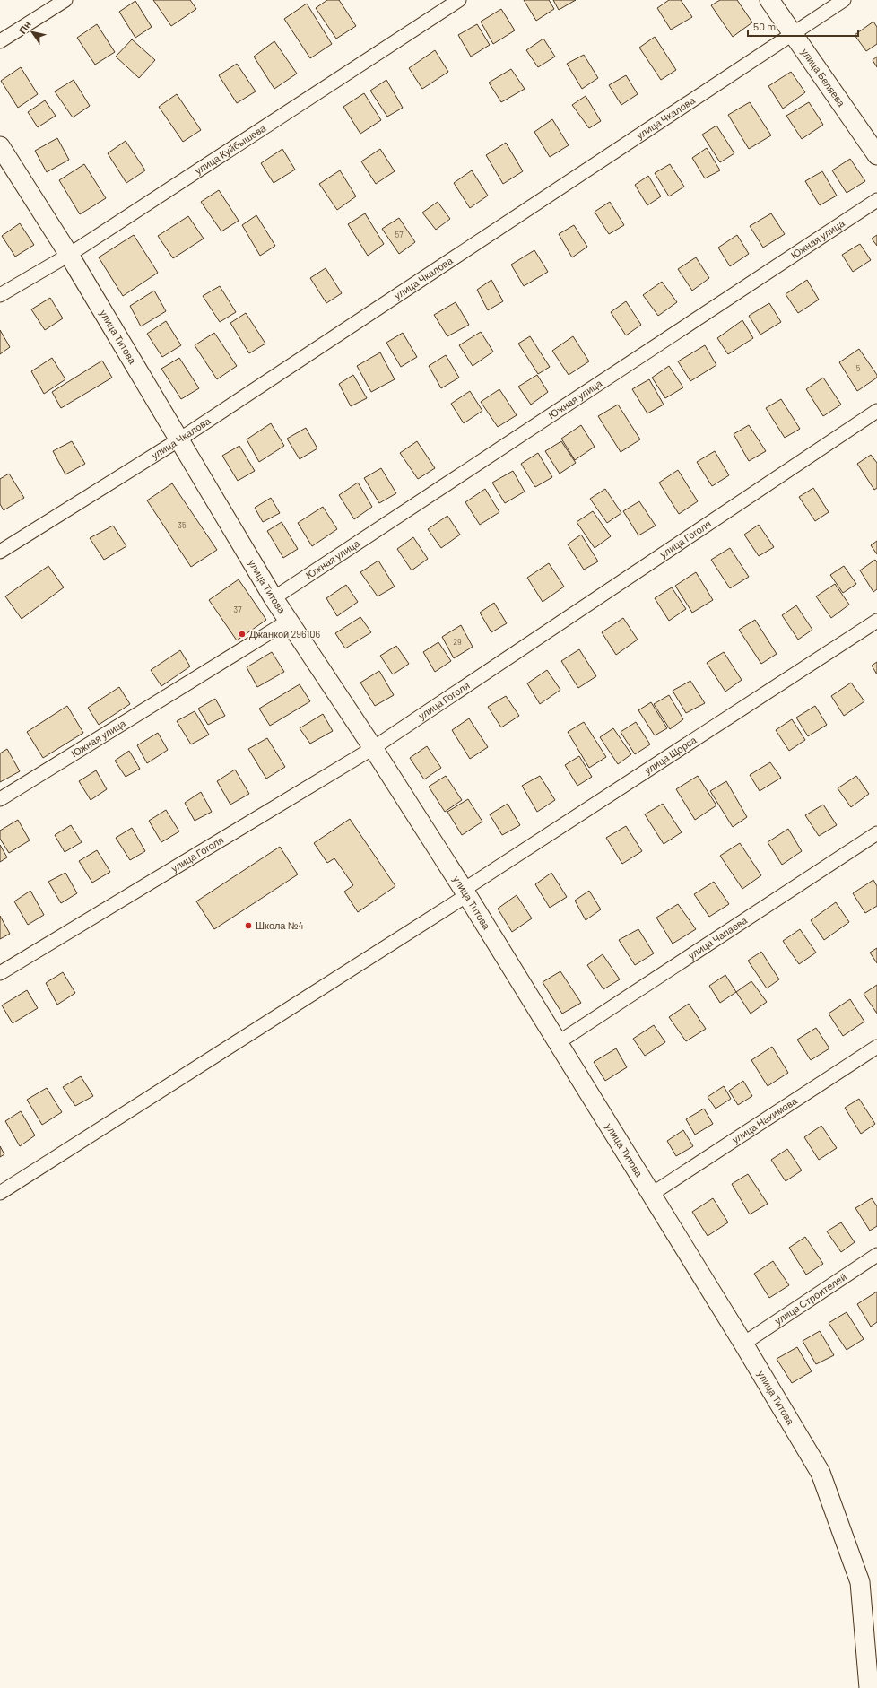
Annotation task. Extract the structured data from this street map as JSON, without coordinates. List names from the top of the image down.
{
  "streets": {
    "main road": ["улица Беляева", "улица Титова"],
    "street": [
      "улица Чкалова",
      "улица Куйбышева",
      "Южная улица",
      "улица Гоголя",
      "улица Щорса",
      "улица Чапаева",
      "улица Нахимова",
      "улица Строителей"
    ]
  },
  "crossings": [
    ["улица Беляева", "улица Чкалова"],
    ["улица Чкалова", "улица Титова"],
    ["улица Куйбышева", "улица Титова"],
    ["Южная улица", "улица Титова"],
    ["улица Титова", "улица Гоголя"],
    ["улица Титова", "улица Щорса"],
    ["улица Титова", "улица Чапаева"],
    ["улица Титова", "улица Нахимова"],
    ["улица Титова", "улица Строителей"]
  ],
  "places": ["Джанкой 296106", "Школа №4"],
  "house_numbers": [
    "57",
    "5",
    "35",
    "37",
    "29"
  ],
  "scale_bar": "50 m",
  "north": "top left"
}
